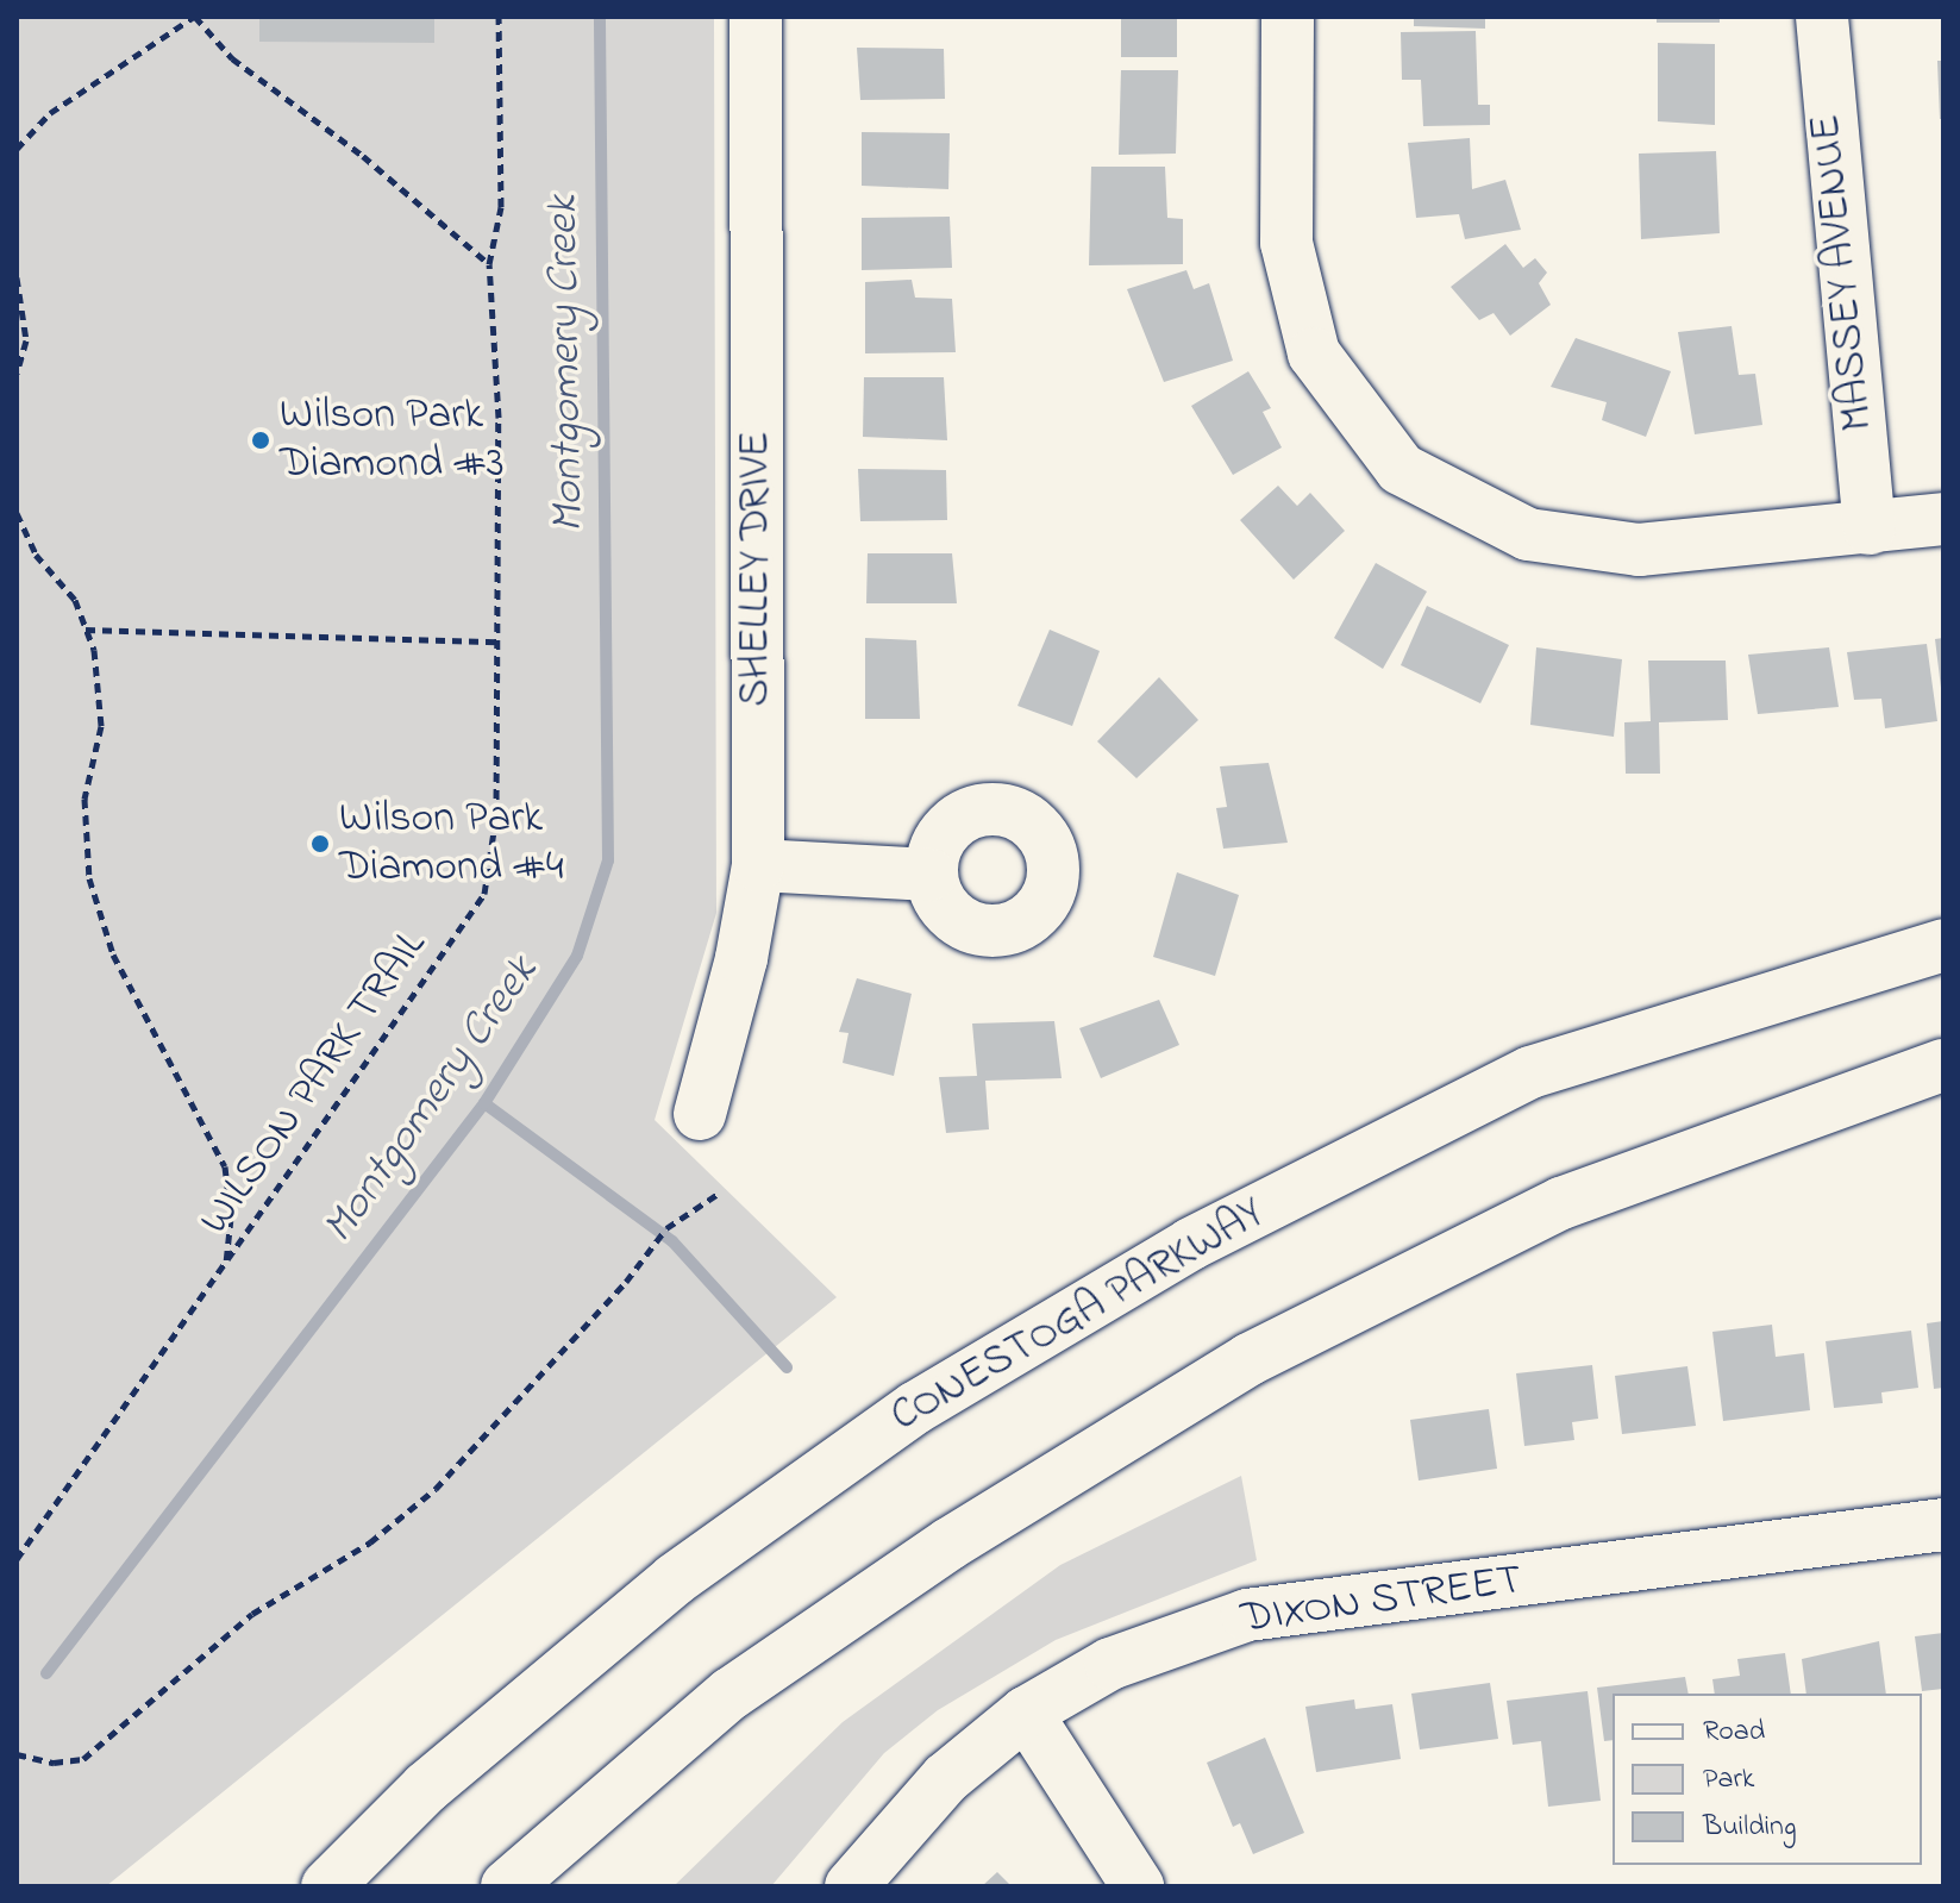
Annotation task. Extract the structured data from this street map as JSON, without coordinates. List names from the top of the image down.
{
  "streets": {
    "main road": [
      "MASSEY AVENUE",
      "SHELLEY DRIVE",
      "CONESTOGA PARKWAY",
      "DIXON STREET"
    ],
    "path": ["WILSON PARK TRAIL"]
  },
  "water": ["Montgomery Creek"],
  "places": ["Wilson Park Diamond #3", "Wilson Park Diamond #4"],
  "legend": ["Road", "Park", "Building"]
}
